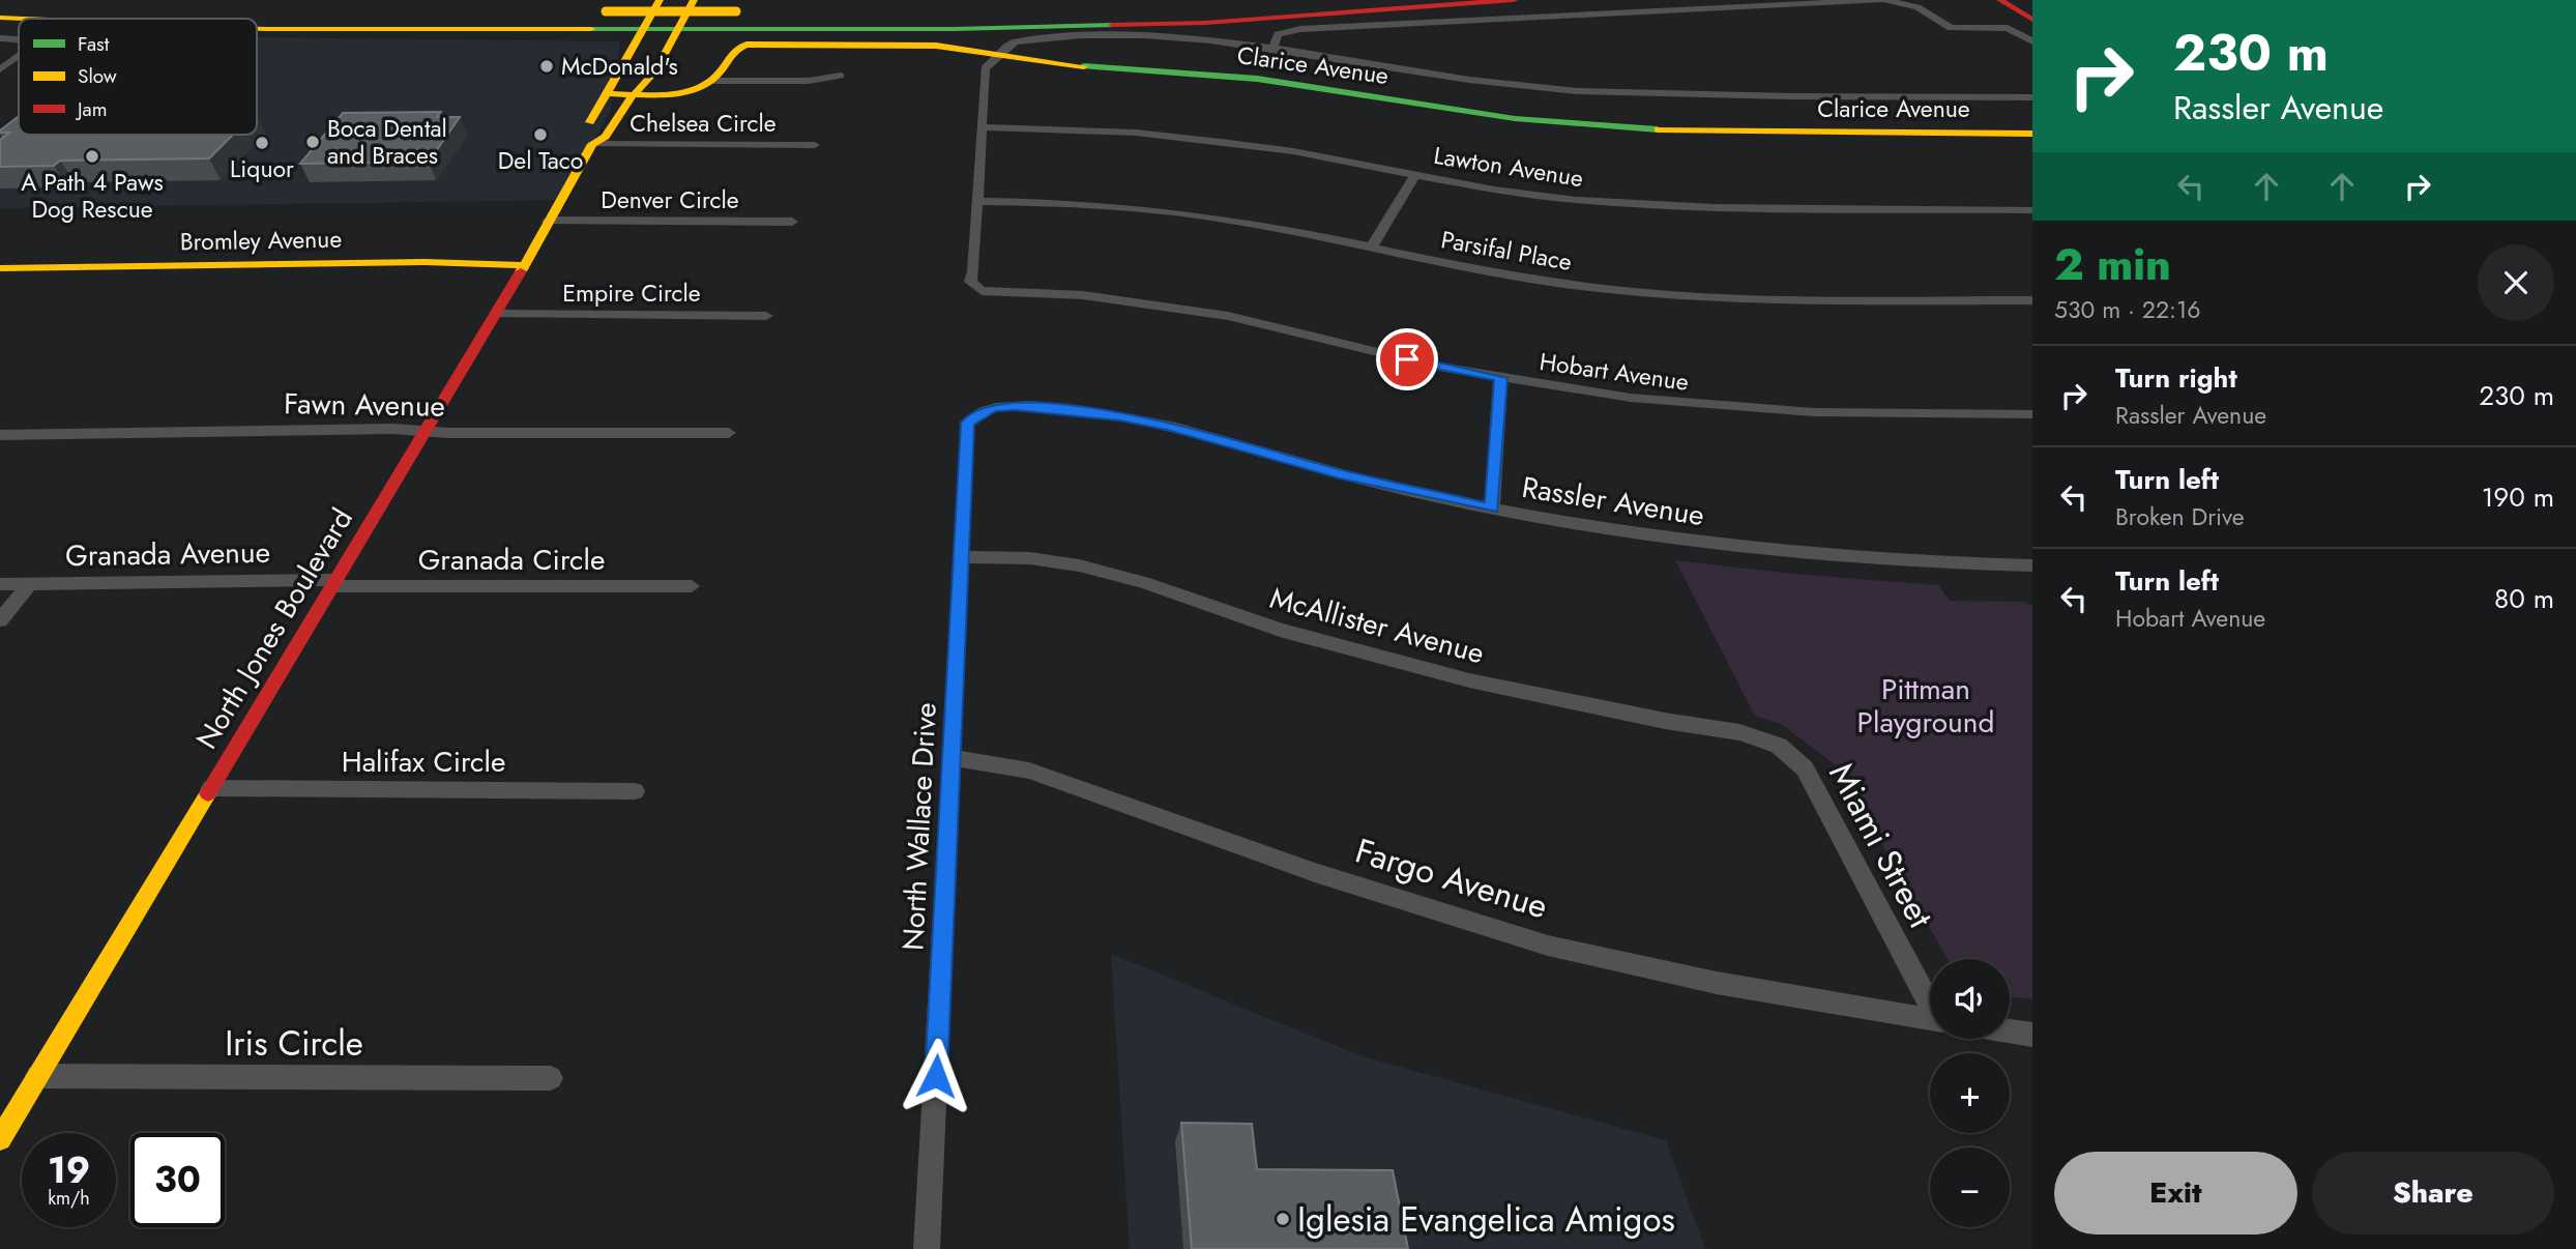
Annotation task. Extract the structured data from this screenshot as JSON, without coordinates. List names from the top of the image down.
{
  "streets": {
    "main road": ["Clarice Avenue", "Bromley Avenue", "North Jones Boulevard"],
    "street": [
      "Chelsea Circle",
      "Lawton Avenue",
      "Denver Circle",
      "Parsifal Place",
      "Empire Circle",
      "Hobart Avenue",
      "Fawn Avenue",
      "Rassler Avenue",
      "Granada Avenue",
      "Granada Circle",
      "McAllister Avenue",
      "Halifax Circle",
      "North Wallace Drive",
      "Miami Street",
      "Fargo Avenue",
      "Iris Circle"
    ]
  },
  "crossings": [
    ["Chelsea Circle", "North Jones Boulevard"],
    ["Denver Circle", "North Jones Boulevard"],
    ["Bromley Avenue", "North Jones Boulevard"],
    ["Parsifal Place", "Hobart Avenue"],
    ["Empire Circle", "North Jones Boulevard"],
    ["Fawn Avenue", "North Jones Boulevard"],
    ["Rassler Avenue", "North Wallace Drive"],
    ["Granada Avenue", "Granada Circle"],
    ["Granada Avenue", "North Jones Boulevard"],
    ["Granada Circle", "North Jones Boulevard"],
    ["McAllister Avenue", "North Wallace Drive"],
    ["McAllister Avenue", "Miami Street"],
    ["North Jones Boulevard", "Halifax Circle"],
    ["North Jones Boulevard", "Iris Circle"],
    ["North Wallace Drive", "Fargo Avenue"]
  ],
  "parks": ["Pittman Playground"],
  "places": [
    "McDonald's",
    "Del Taco",
    "Boca Dental and Braces",
    "Liquor",
    "A Path 4 Paws Dog Rescue",
    "Iglesia Evangelica Amigos"
  ],
  "legend": ["Fast", "Slow", "Jam"],
  "page": {
    "turn": ["230 m", "Rassler Avenue"],
    "heading": ["2 min", "530 m · 22:16"],
    "list": [
      {
        "name": "Turn right",
        "note": "Rassler Avenue",
        "value": "230 m"
      },
      {
        "name": "Turn left",
        "note": "Broken Drive",
        "value": "190 m"
      },
      {
        "name": "Turn left",
        "note": "Hobart Avenue",
        "value": "80 m"
      }
    ],
    "map_buttons": ["+", "−"],
    "speed": "19 km/h",
    "limit": "30",
    "buttons": ["Exit", "Share"]
  }
}
